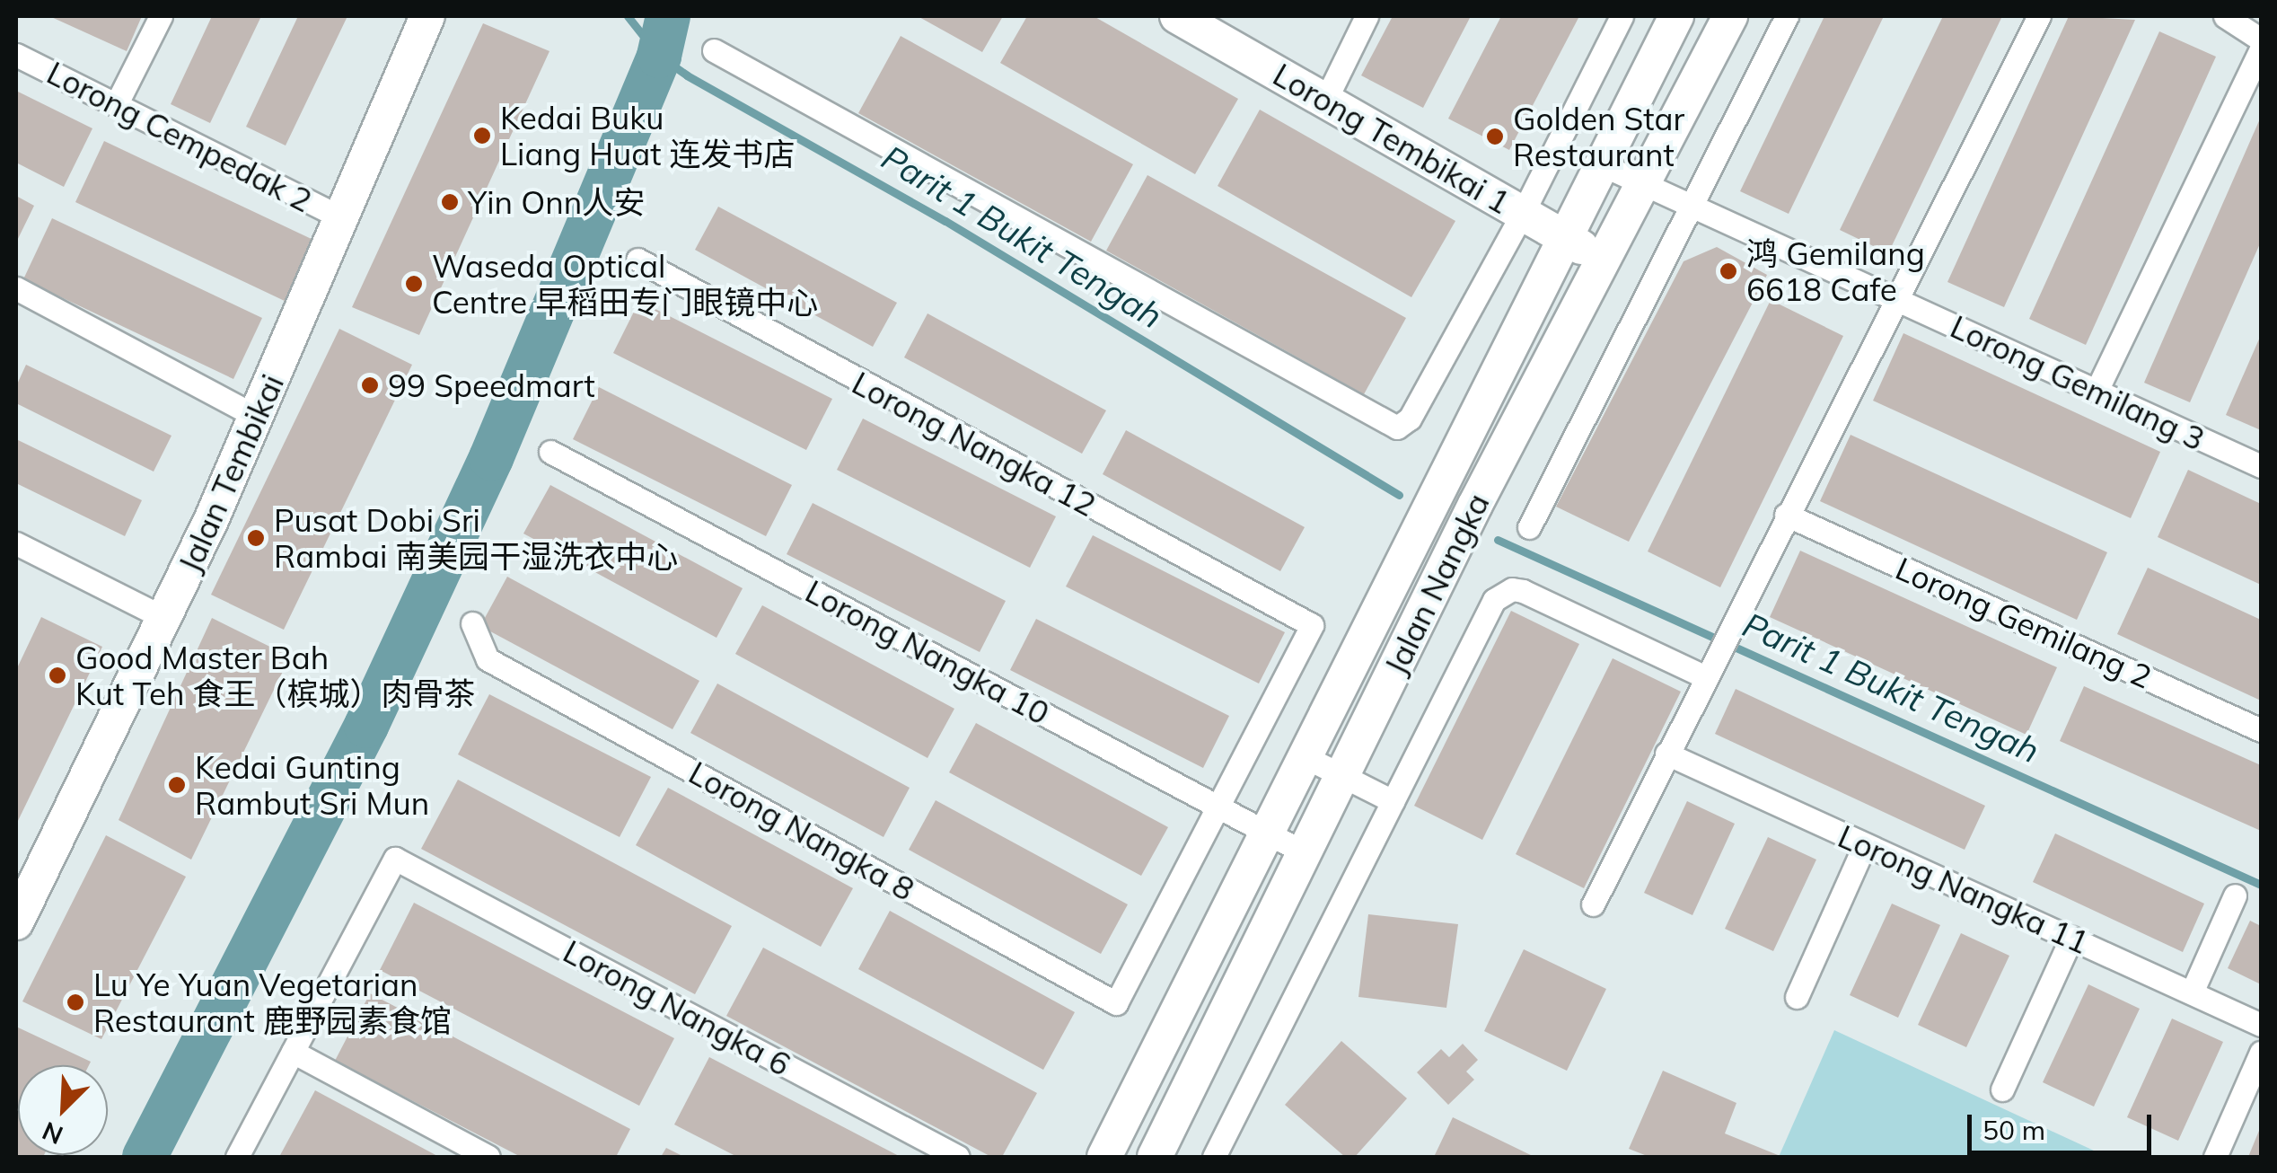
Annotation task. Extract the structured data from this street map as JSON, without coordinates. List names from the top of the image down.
{
  "streets": {
    "street": [
      "Lorong Cempedak 2",
      "Lorong Tembikai 1",
      "Lorong Gemilang 3",
      "Lorong Nangka 12",
      "Jalan Tembikai",
      "Jalan Nangka",
      "Lorong Gemilang 2",
      "Lorong Nangka 10",
      "Lorong Nangka 8",
      "Lorong Nangka 11",
      "Lorong Nangka 6"
    ]
  },
  "crossings": [
    ["Lorong Cempedak 2", "Jalan Tembikai"],
    ["Lorong Tembikai 1", "Jalan Nangka"],
    ["Lorong Gemilang 3", "Jalan Nangka"],
    ["Lorong Nangka 12", "Lorong Nangka 10"],
    ["Lorong Nangka 12", "Lorong Nangka 8"],
    ["Jalan Nangka", "Lorong Nangka 10"],
    ["Lorong Nangka 10", "Lorong Nangka 8"]
  ],
  "water": ["Parit 1 Bukit Tengah"],
  "places": [
    "Kedai Buku Liang Huat 连发书店",
    "Golden Star Restaurant",
    "Yin Onn人安",
    "鸿 Gemilang 6618 Cafe",
    "Waseda Optical Centre 早稻田专门眼镜中心",
    "99 Speedmart",
    "Pusat Dobi Sri Rambai 南美园干湿洗衣中心",
    "Good Master Bah Kut Teh 食王（槟城）肉骨茶",
    "Kedai Gunting Rambut Sri Mun",
    "Lu Ye Yuan Vegetarian Restaurant 鹿野园素食馆"
  ],
  "scale_bar": "50 m",
  "north": "bottom left"
}
